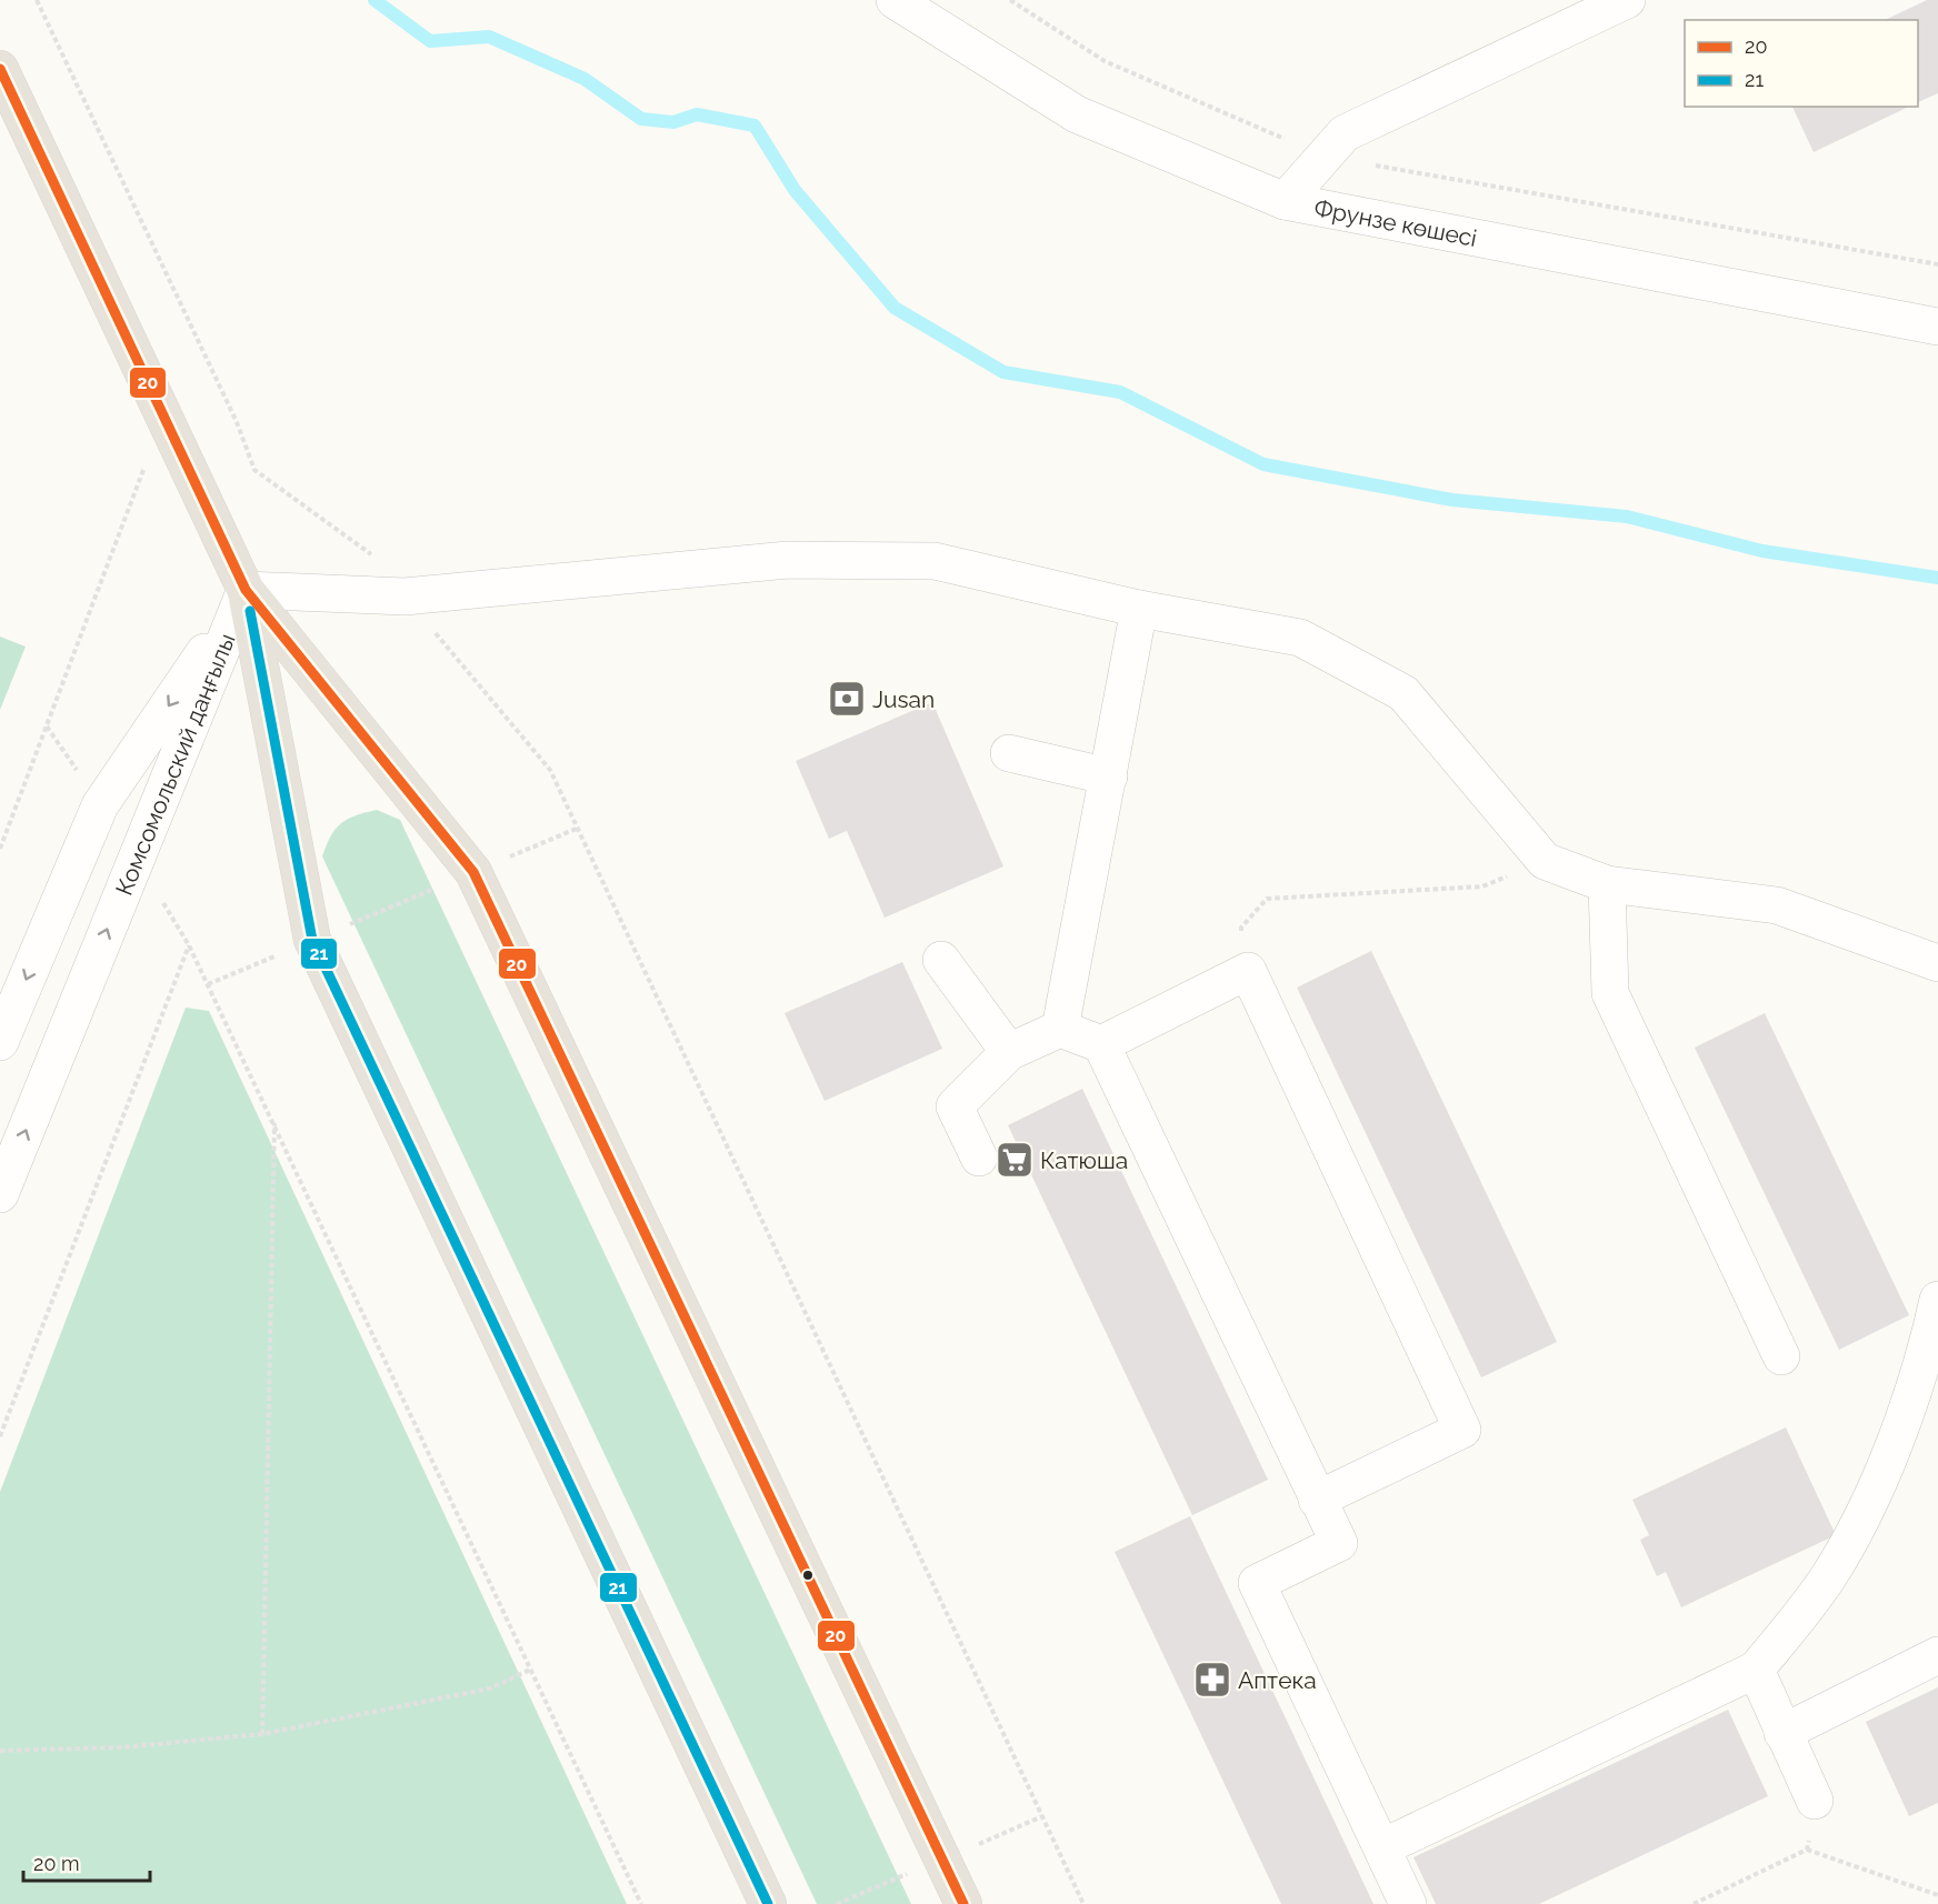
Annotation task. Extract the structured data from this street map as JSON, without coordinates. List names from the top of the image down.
{
  "streets": {
    "street": ["Фрунзе көшесі", "Комсомольский даңғылы"]
  },
  "places": {
    "bank": ["Jusan"],
    "supermarket": ["Катюша"],
    "pharmacy": ["Аптека"]
  },
  "lines": ["transit line 20", "transit line 21"],
  "legend": ["20", "21"],
  "scale_bar": "20 m"
}
